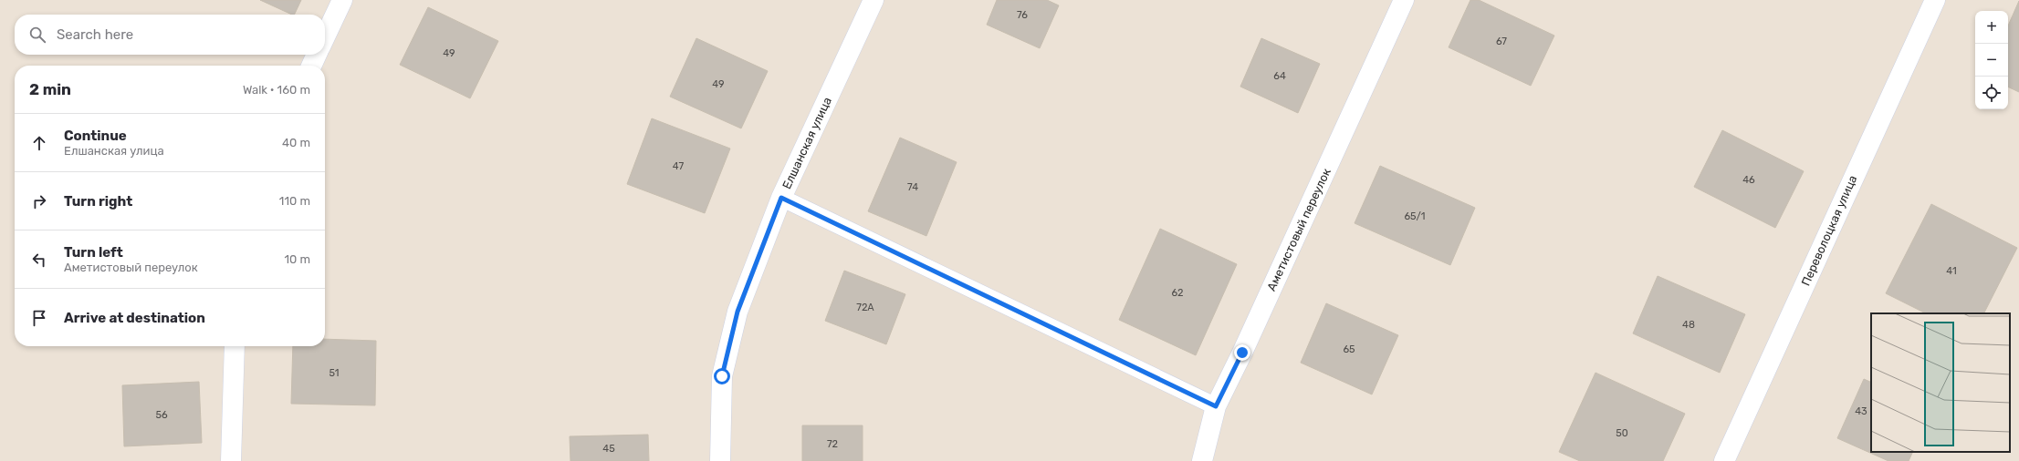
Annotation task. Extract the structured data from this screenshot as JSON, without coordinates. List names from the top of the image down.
{
  "streets": {
    "street": ["Елшанская улица", "Аметистовый переулок", "Переволоцкая улица"]
  },
  "house_numbers": [
    "76",
    "67",
    "49",
    "64",
    "49",
    "47",
    "46",
    "74",
    "65/1",
    "41",
    "62",
    "72А",
    "48",
    "65",
    "51",
    "43",
    "56",
    "50",
    "72",
    "45"
  ],
  "page": {
    "map_buttons": ["+", "−"],
    "search": "Search here",
    "heading": ["2 min", "Walk · 160 m"],
    "list": [
      ["Continue", "Елшанская улица", "40 m"],
      ["Turn right", "110 m"],
      ["Turn left", "Аметистовый переулок", "10 m"],
      "Arrive at destination"
    ]
  }
}
